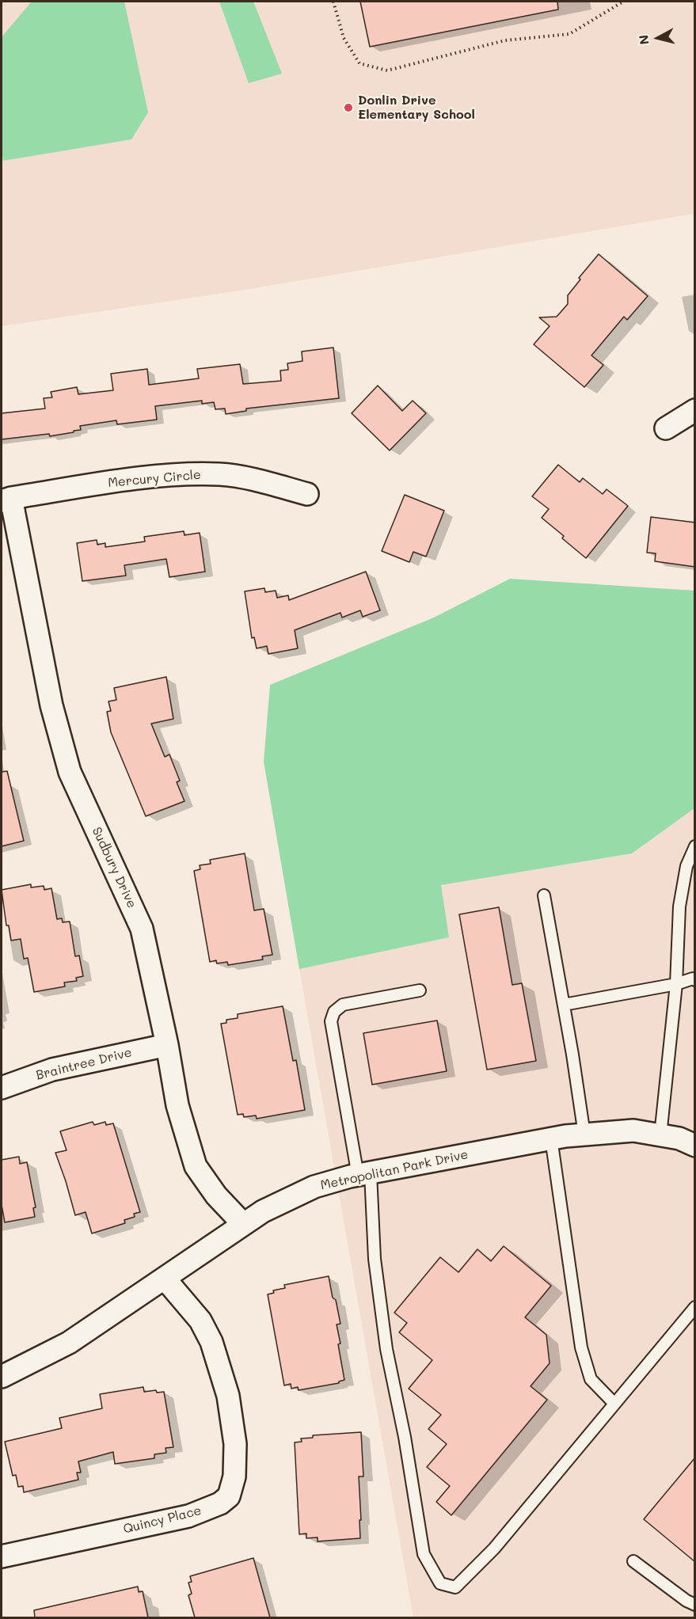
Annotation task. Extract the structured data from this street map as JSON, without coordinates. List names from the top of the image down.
{
  "streets": {
    "street": [
      "Mercury Circle",
      "Sudbury Drive",
      "Braintree Drive",
      "Metropolitan Park Drive",
      "Quincy Place"
    ]
  },
  "crossings": [
    ["Mercury Circle", "Sudbury Drive"],
    ["Sudbury Drive", "Braintree Drive"],
    ["Sudbury Drive", "Metropolitan Park Drive"],
    ["Metropolitan Park Drive", "Quincy Place"]
  ],
  "places": ["Donlin Drive Elementary School"],
  "north": "left"
}
